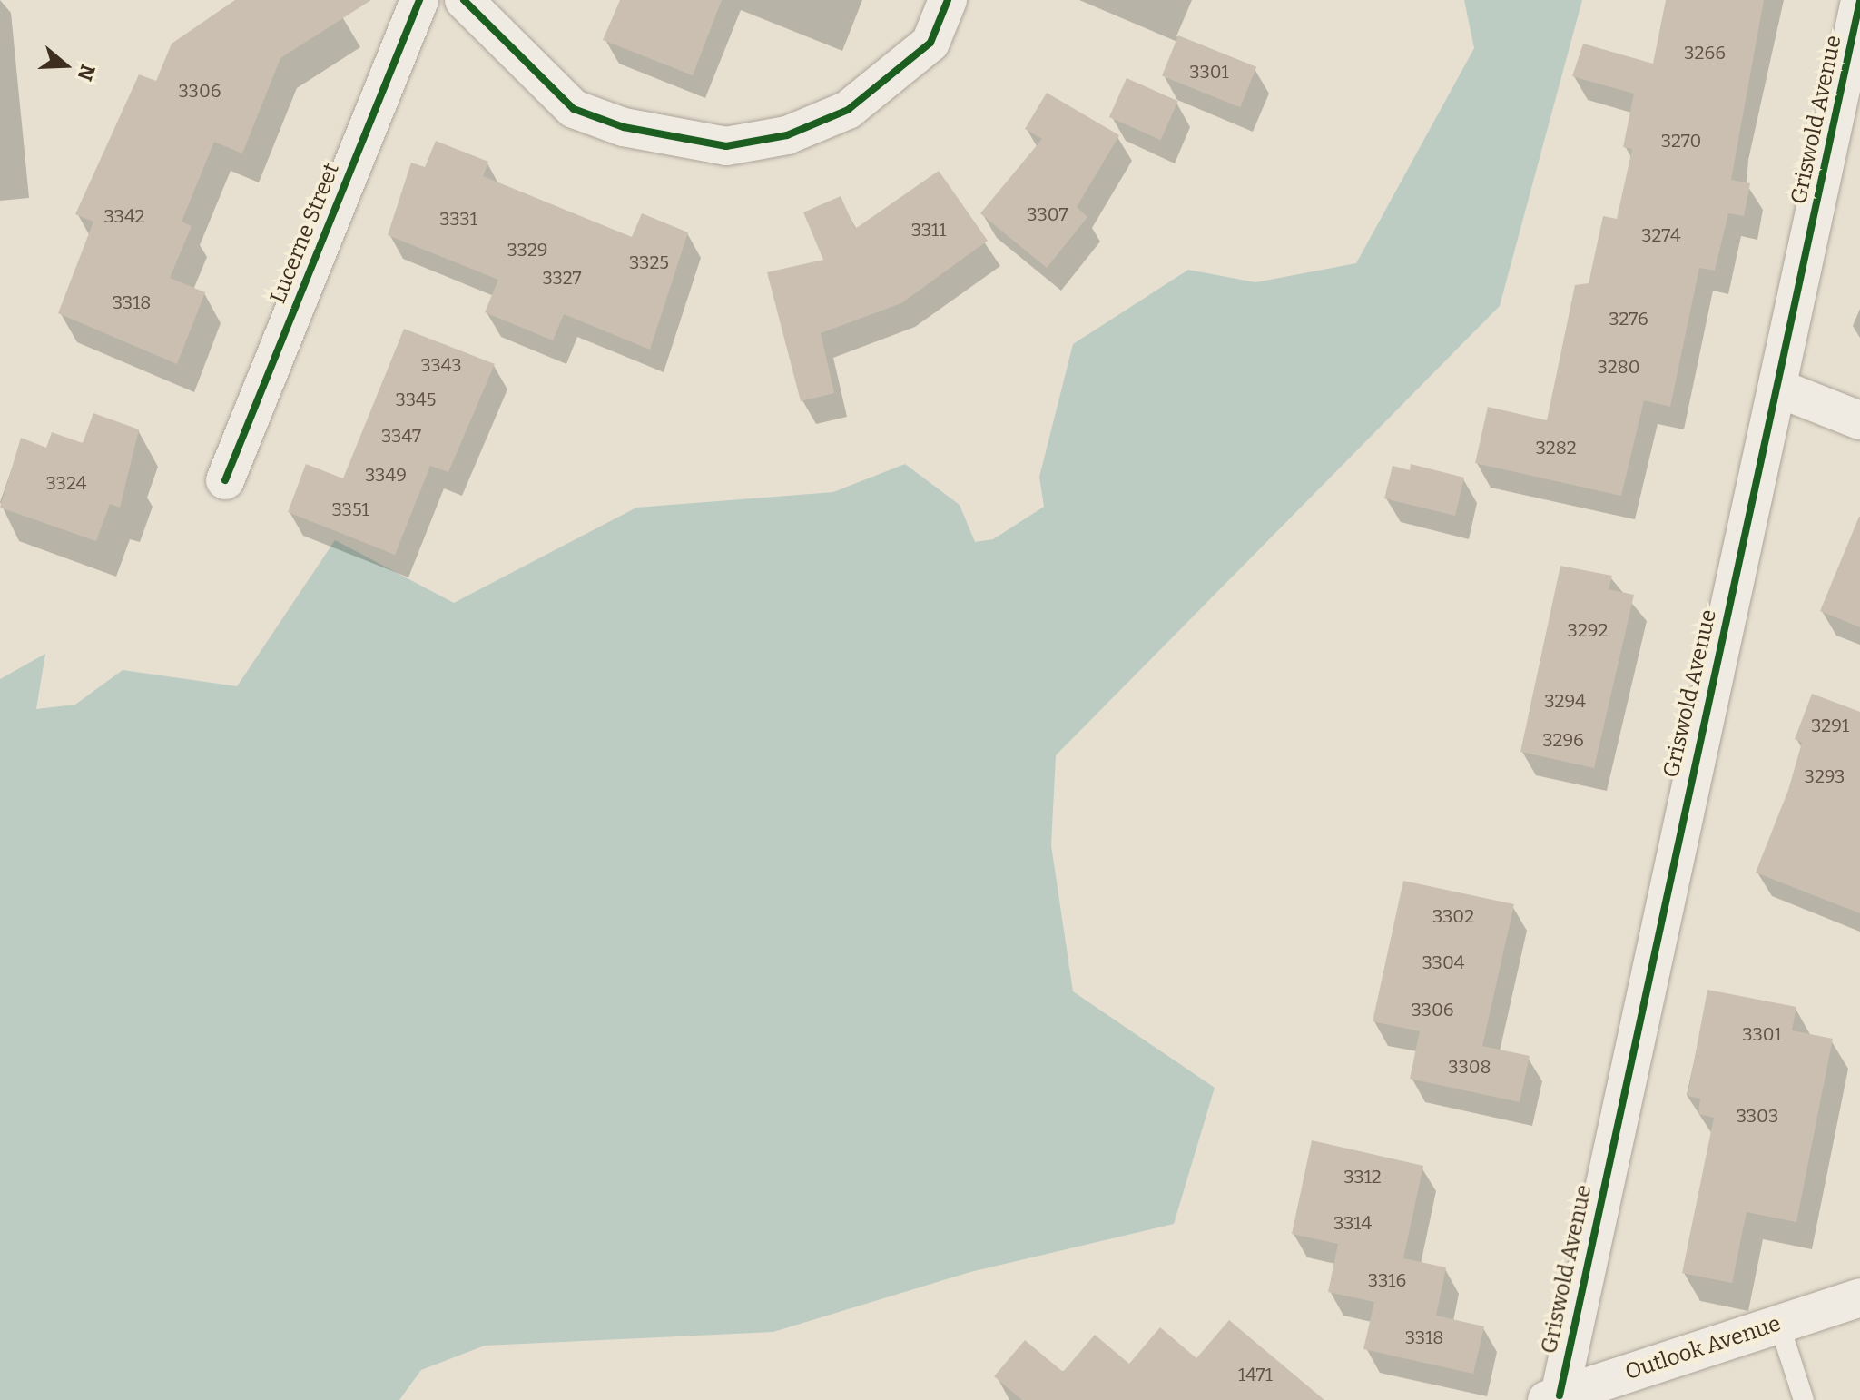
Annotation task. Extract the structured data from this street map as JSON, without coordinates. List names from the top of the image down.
{
  "streets": {
    "street": ["Griswold Avenue", "Lucerne Street", "Outlook Avenue"]
  },
  "crossings": [
    ["Griswold Avenue", "Outlook Avenue"]
  ],
  "house_numbers": [
    "3266",
    "3301",
    "3306",
    "3270",
    "3307",
    "3342",
    "3331",
    "3311",
    "3274",
    "3329",
    "3325",
    "3327",
    "3318",
    "3276",
    "3343",
    "3280",
    "3345",
    "3347",
    "3282",
    "3349",
    "3324",
    "3351",
    "3292",
    "3294",
    "3291",
    "3296",
    "3293",
    "3302",
    "3304",
    "3306",
    "3301",
    "3308",
    "3303",
    "3312",
    "3314",
    "3316",
    "3318",
    "1471"
  ],
  "north": "right"
}
